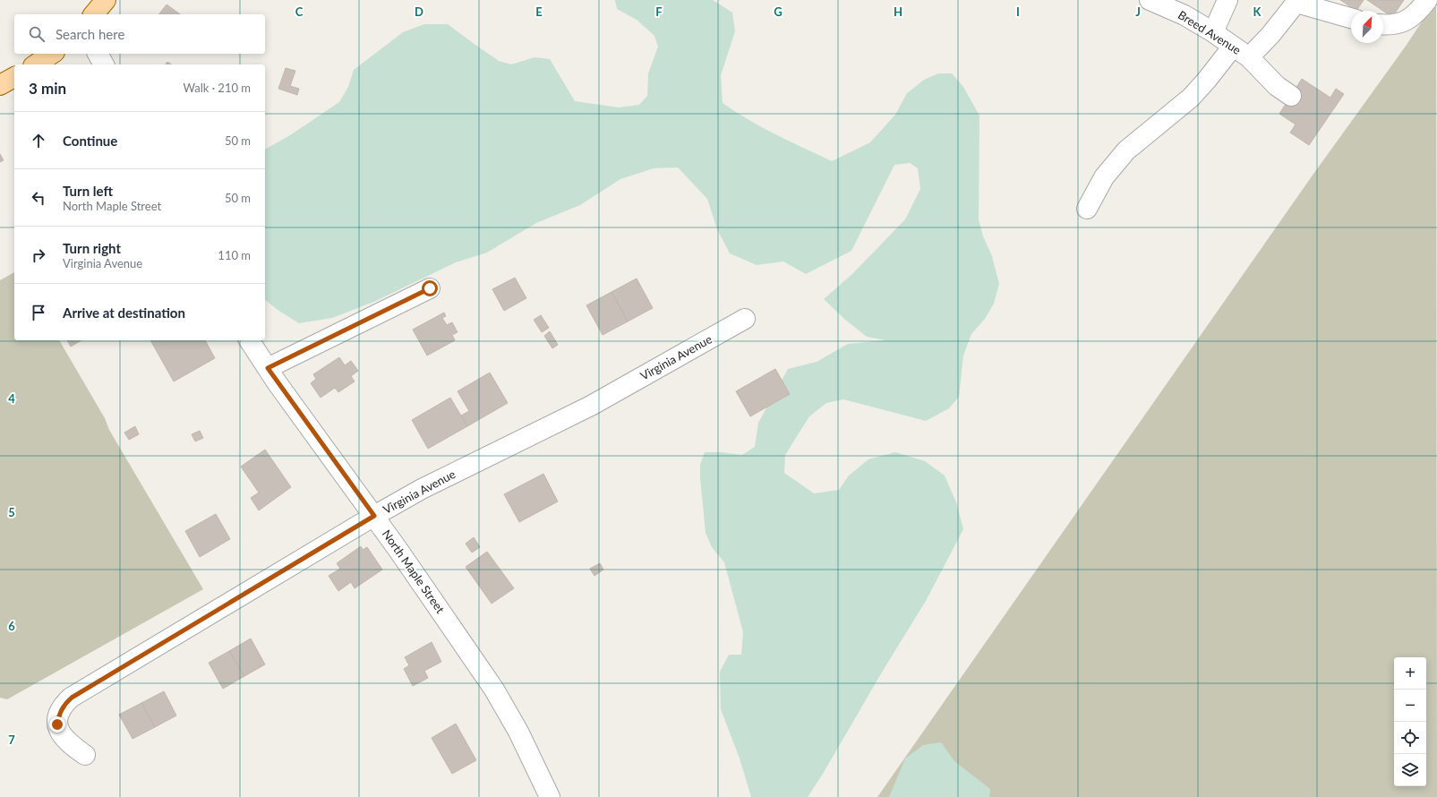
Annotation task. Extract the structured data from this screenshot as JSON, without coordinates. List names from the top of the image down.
{
  "streets": {
    "street": ["Breed Avenue", "Virginia Avenue", "North Maple Street"]
  },
  "crossings": [
    ["Virginia Avenue", "North Maple Street"]
  ],
  "north": "top right",
  "page": {
    "search": "Search here",
    "heading": ["3 min", "Walk · 210 m"],
    "list": [
      ["Continue", "50 m"],
      ["Turn left", "North Maple Street", "50 m"],
      ["Turn right", "Virginia Avenue", "110 m"],
      "Arrive at destination"
    ],
    "map_buttons": ["+", "−"]
  },
  "grid": {
    "columns": [
      "C",
      "D",
      "E",
      "F",
      "G",
      "H",
      "I",
      "J",
      "K"
    ],
    "rows": [
      "4",
      "5",
      "6",
      "7"
    ]
  }
}
